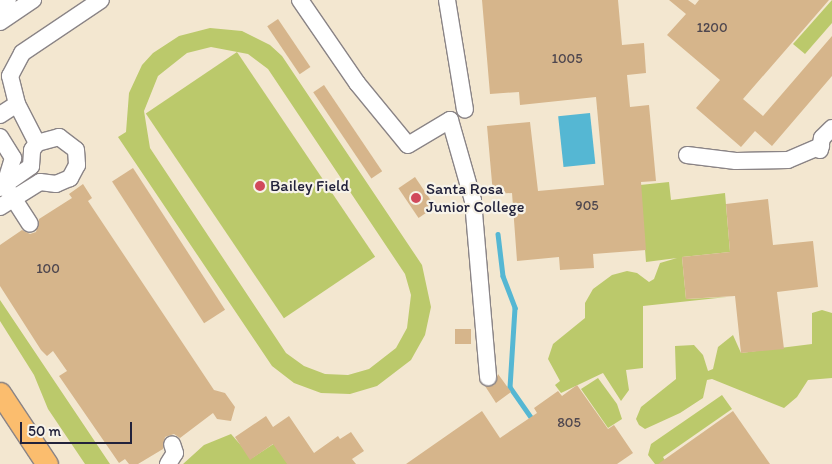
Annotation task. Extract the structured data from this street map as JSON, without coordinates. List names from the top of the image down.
{
  "places": ["Bailey Field", "Santa Rosa Junior College"],
  "house_numbers": [
    "1200",
    "1005",
    "905",
    "100",
    "805"
  ],
  "scale_bar": "50 m"
}
